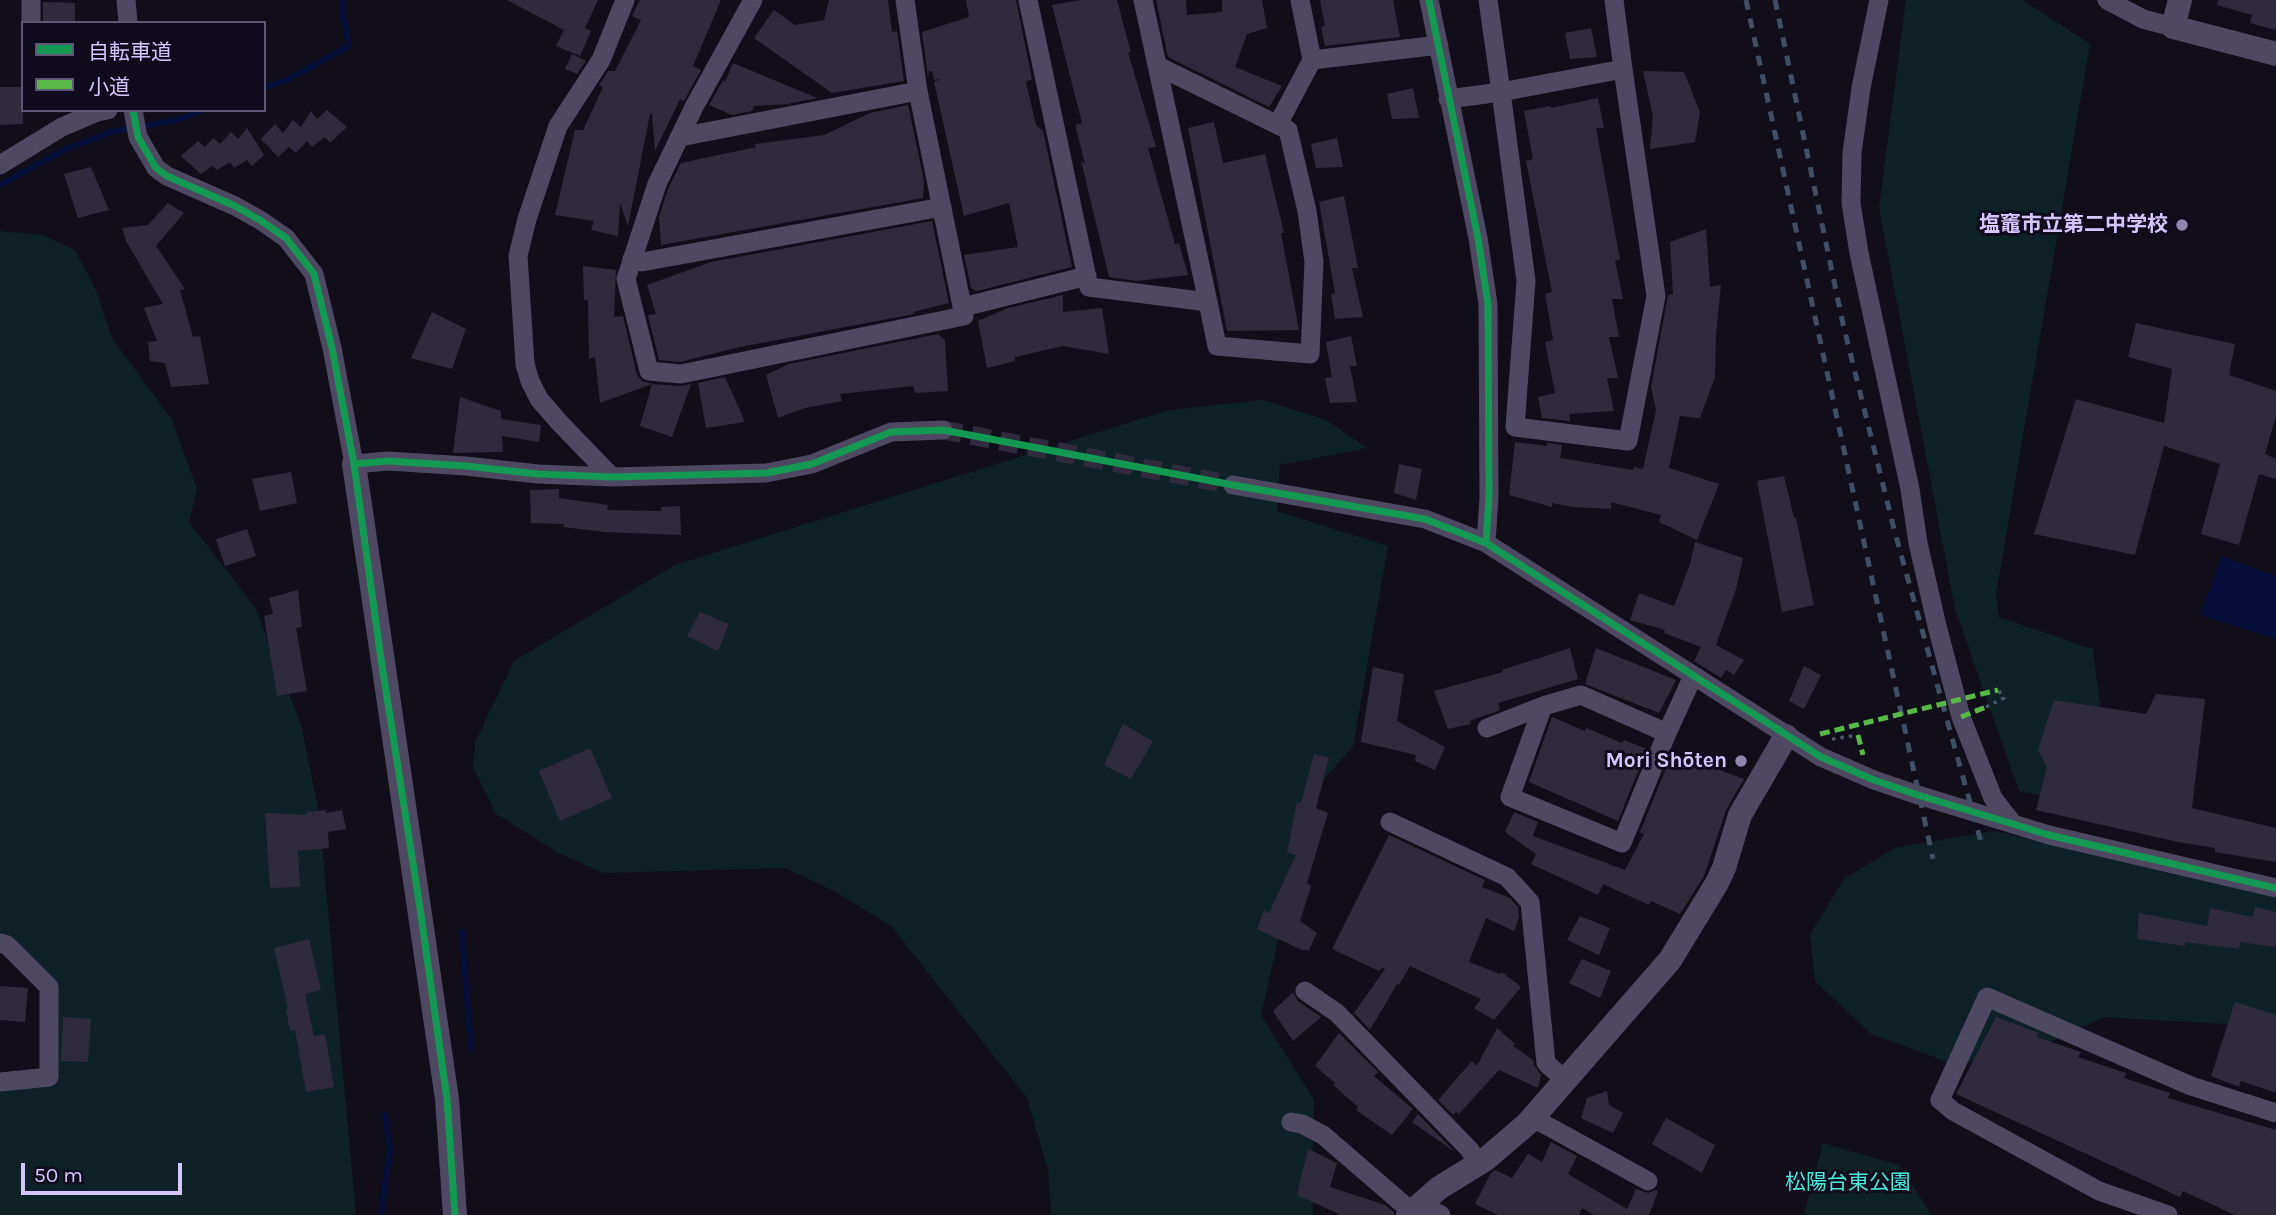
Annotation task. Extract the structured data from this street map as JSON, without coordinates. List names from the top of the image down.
{
  "parks": ["松陽台東公園"],
  "places": ["塩竈市立第二中学校", "Mori Shōten"],
  "legend": ["自転車道", "小道"],
  "scale_bar": "50 m"
}
